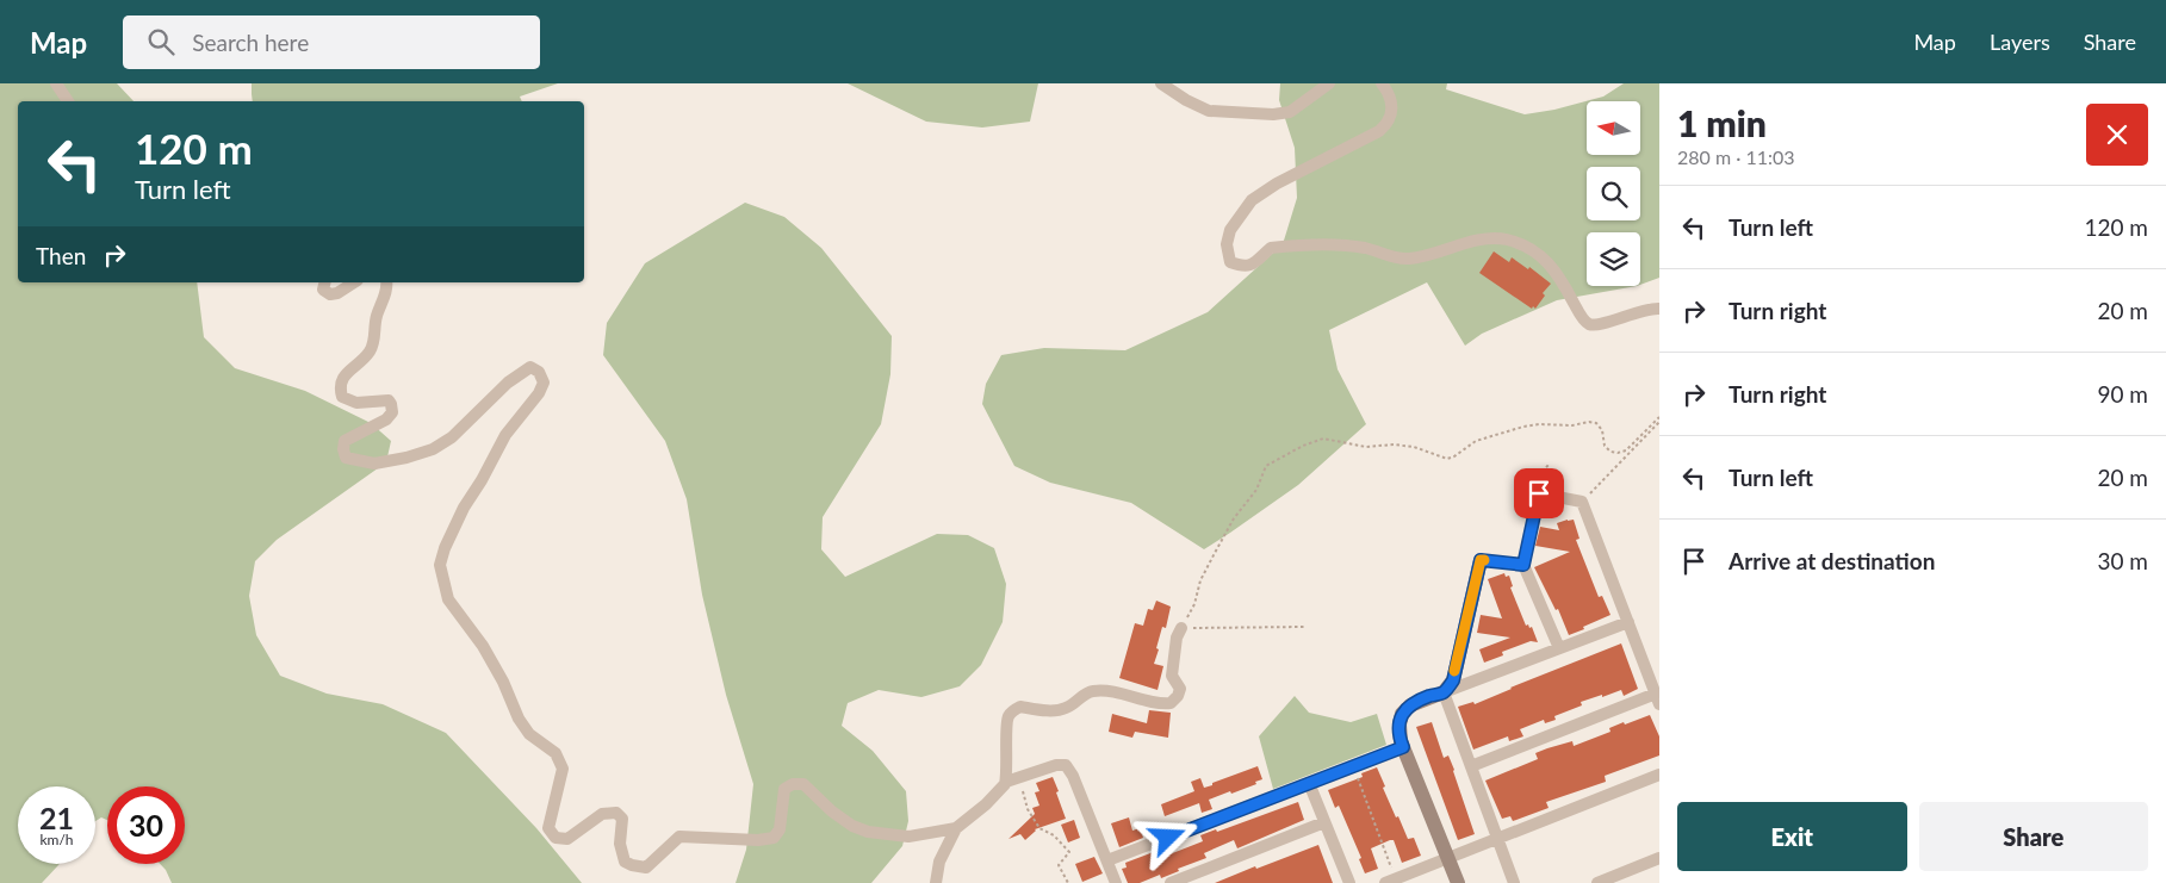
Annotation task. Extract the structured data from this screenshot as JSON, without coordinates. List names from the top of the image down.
{
  "north": "left",
  "page": {
    "header": "Map",
    "search": "Search here",
    "nav": ["Map", "Layers", "Share"],
    "heading": ["1 min", "280 m · 11:03"],
    "turn": ["120 m", "Turn left"],
    "list": [
      {
        "name": "Turn left",
        "value": "120 m"
      },
      {
        "name": "Turn right",
        "value": "20 m"
      },
      {
        "name": "Turn right",
        "value": "90 m"
      },
      {
        "name": "Turn left",
        "value": "20 m"
      },
      {
        "name": "Arrive at destination",
        "value": "30 m"
      }
    ],
    "then": "Then",
    "speed": "21 km/h",
    "limit": "30",
    "buttons": ["Exit", "Share"]
  }
}
